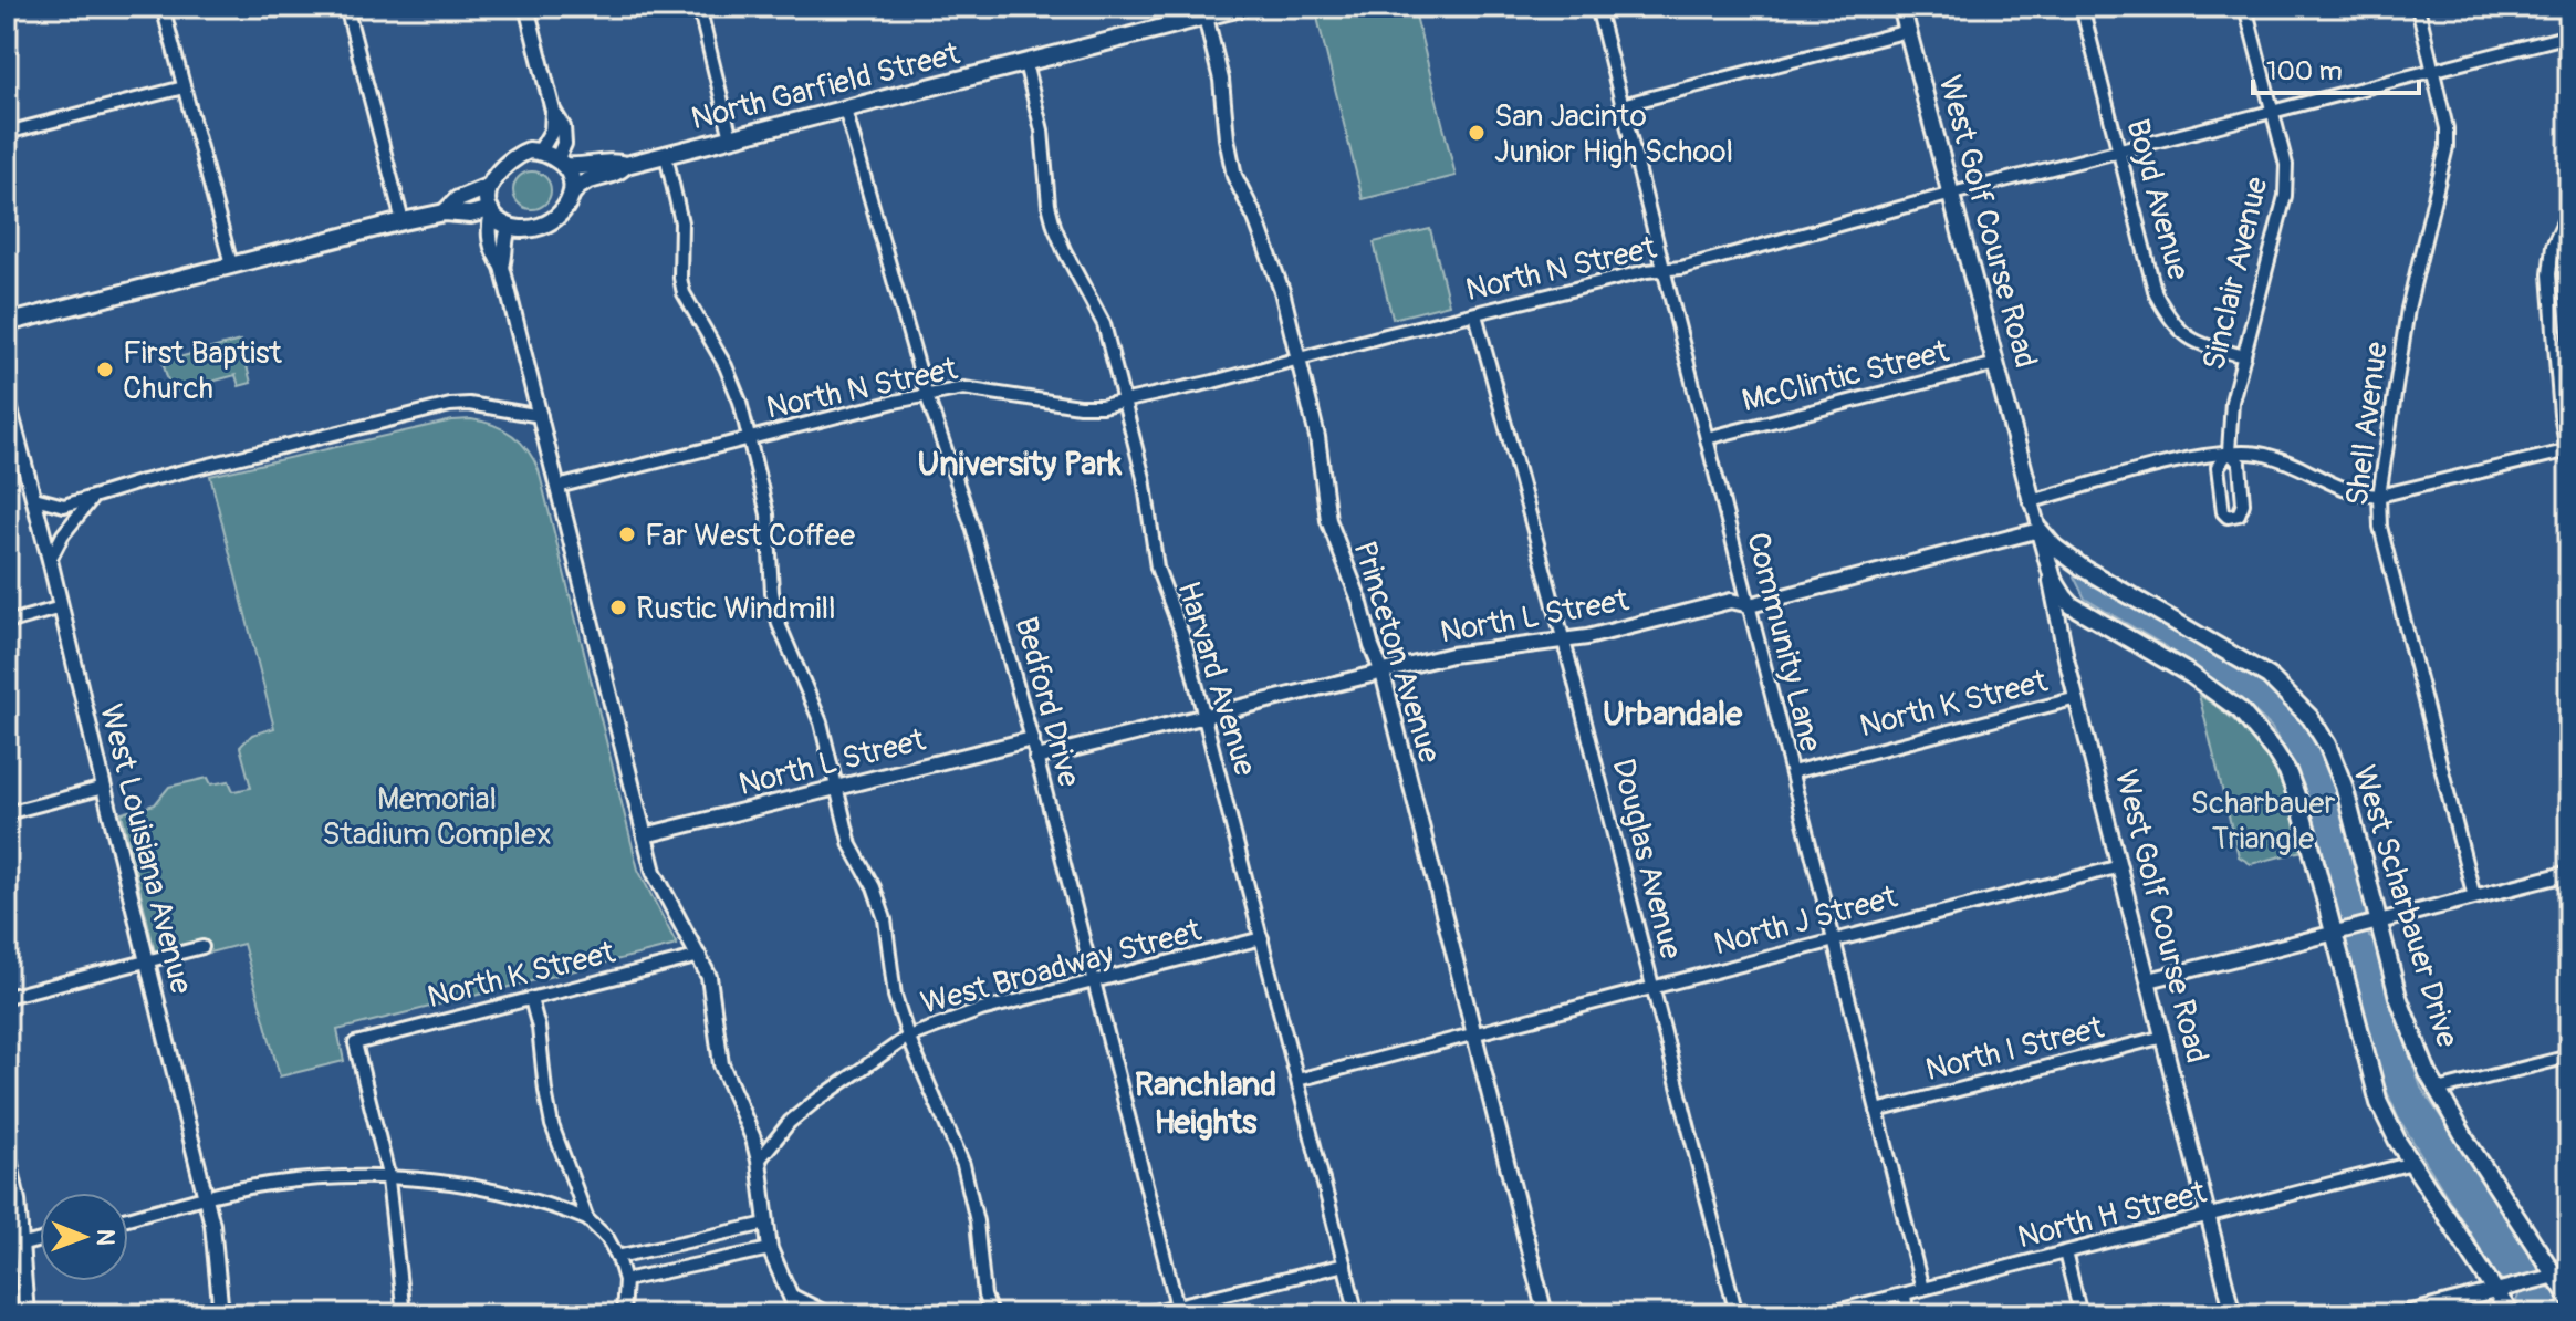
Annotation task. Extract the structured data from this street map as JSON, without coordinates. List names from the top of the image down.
{
  "streets": {
    "main road": ["North Garfield Street", "West Golf Course Road", "West Scharbauer Drive"],
    "street": [
      "Boyd Avenue",
      "North N Street",
      "Sinclair Avenue",
      "McClintic Street",
      "Shell Avenue",
      "North L Street",
      "Community Lane",
      "Princeton Avenue",
      "Harvard Avenue",
      "Bedford Drive",
      "North K Street",
      "West Louisiana Avenue",
      "Douglas Avenue",
      "North J Street",
      "West Broadway Street",
      "North I Street",
      "North H Street"
    ]
  },
  "crossings": [
    ["North Garfield Street", "Princeton Avenue"],
    ["North Garfield Street", "Harvard Avenue"],
    ["North Garfield Street", "Bedford Drive"],
    ["Boyd Avenue", "North N Street"],
    ["Boyd Avenue", "Sinclair Avenue"],
    ["West Golf Course Road", "North N Street"],
    ["West Golf Course Road", "McClintic Street"],
    ["West Golf Course Road", "North L Street"],
    ["West Golf Course Road", "North K Street"],
    ["West Golf Course Road", "West Scharbauer Drive"],
    ["West Golf Course Road", "North J Street"],
    ["West Golf Course Road", "North I Street"],
    ["West Golf Course Road", "North H Street"],
    ["North N Street", "Sinclair Avenue"],
    ["North N Street", "Shell Avenue"],
    ["North N Street", "Community Lane"],
    ["North N Street", "Princeton Avenue"],
    ["North N Street", "Harvard Avenue"],
    ["North N Street", "Bedford Drive"],
    ["North N Street", "Douglas Avenue"],
    ["McClintic Street", "Community Lane"],
    ["North L Street", "Community Lane"],
    ["North L Street", "Princeton Avenue"],
    ["North L Street", "Harvard Avenue"],
    ["North L Street", "Bedford Drive"],
    ["North L Street", "Douglas Avenue"],
    ["North L Street", "West Scharbauer Drive"],
    ["Community Lane", "North K Street"],
    ["Community Lane", "North J Street"],
    ["Community Lane", "North I Street"],
    ["Community Lane", "North H Street"],
    ["Princeton Avenue", "North J Street"],
    ["Harvard Avenue", "North J Street"],
    ["Harvard Avenue", "West Broadway Street"],
    ["Bedford Drive", "West Broadway Street"],
    ["Douglas Avenue", "North J Street"]
  ],
  "districts": ["University Park", "Urbandale", "Ranchland Heights"],
  "parks": ["Memorial Stadium Complex", "Scharbauer Triangle"],
  "places": [
    "San Jacinto Junior High School",
    "First Baptist Church",
    "Far West Coffee",
    "Rustic Windmill"
  ],
  "scale_bar": "100 m",
  "north": "right"
}
